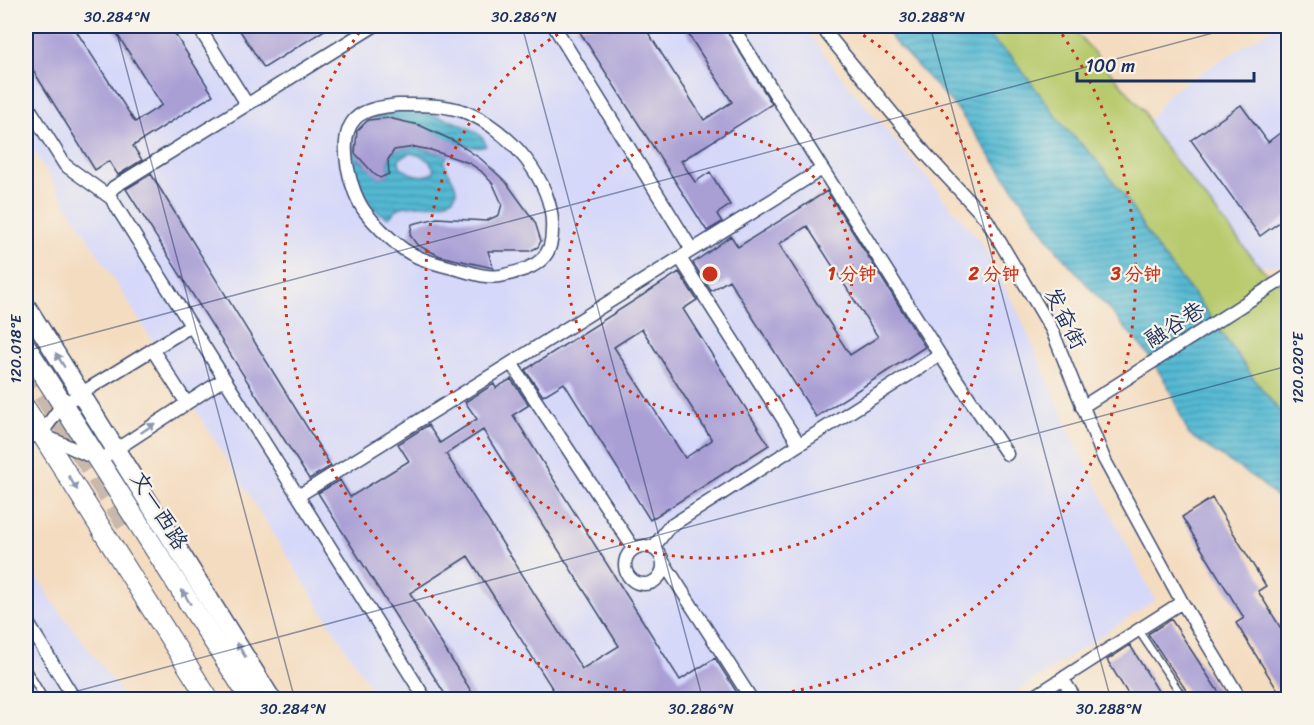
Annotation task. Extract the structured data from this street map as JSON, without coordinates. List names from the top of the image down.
{
  "streets": {
    "main road": ["文一西路"],
    "street": ["发奋街", "融谷巷"]
  },
  "crossings": [
    ["发奋街", "融谷巷"]
  ],
  "scale_bar": "100 m",
  "coordinates": [
    "30.284°N",
    "30.286°N",
    "30.288°N",
    "120.018°E",
    "120.020°E"
  ],
  "rings": ["1 分钟", "2 分钟", "3 分钟"]
}
